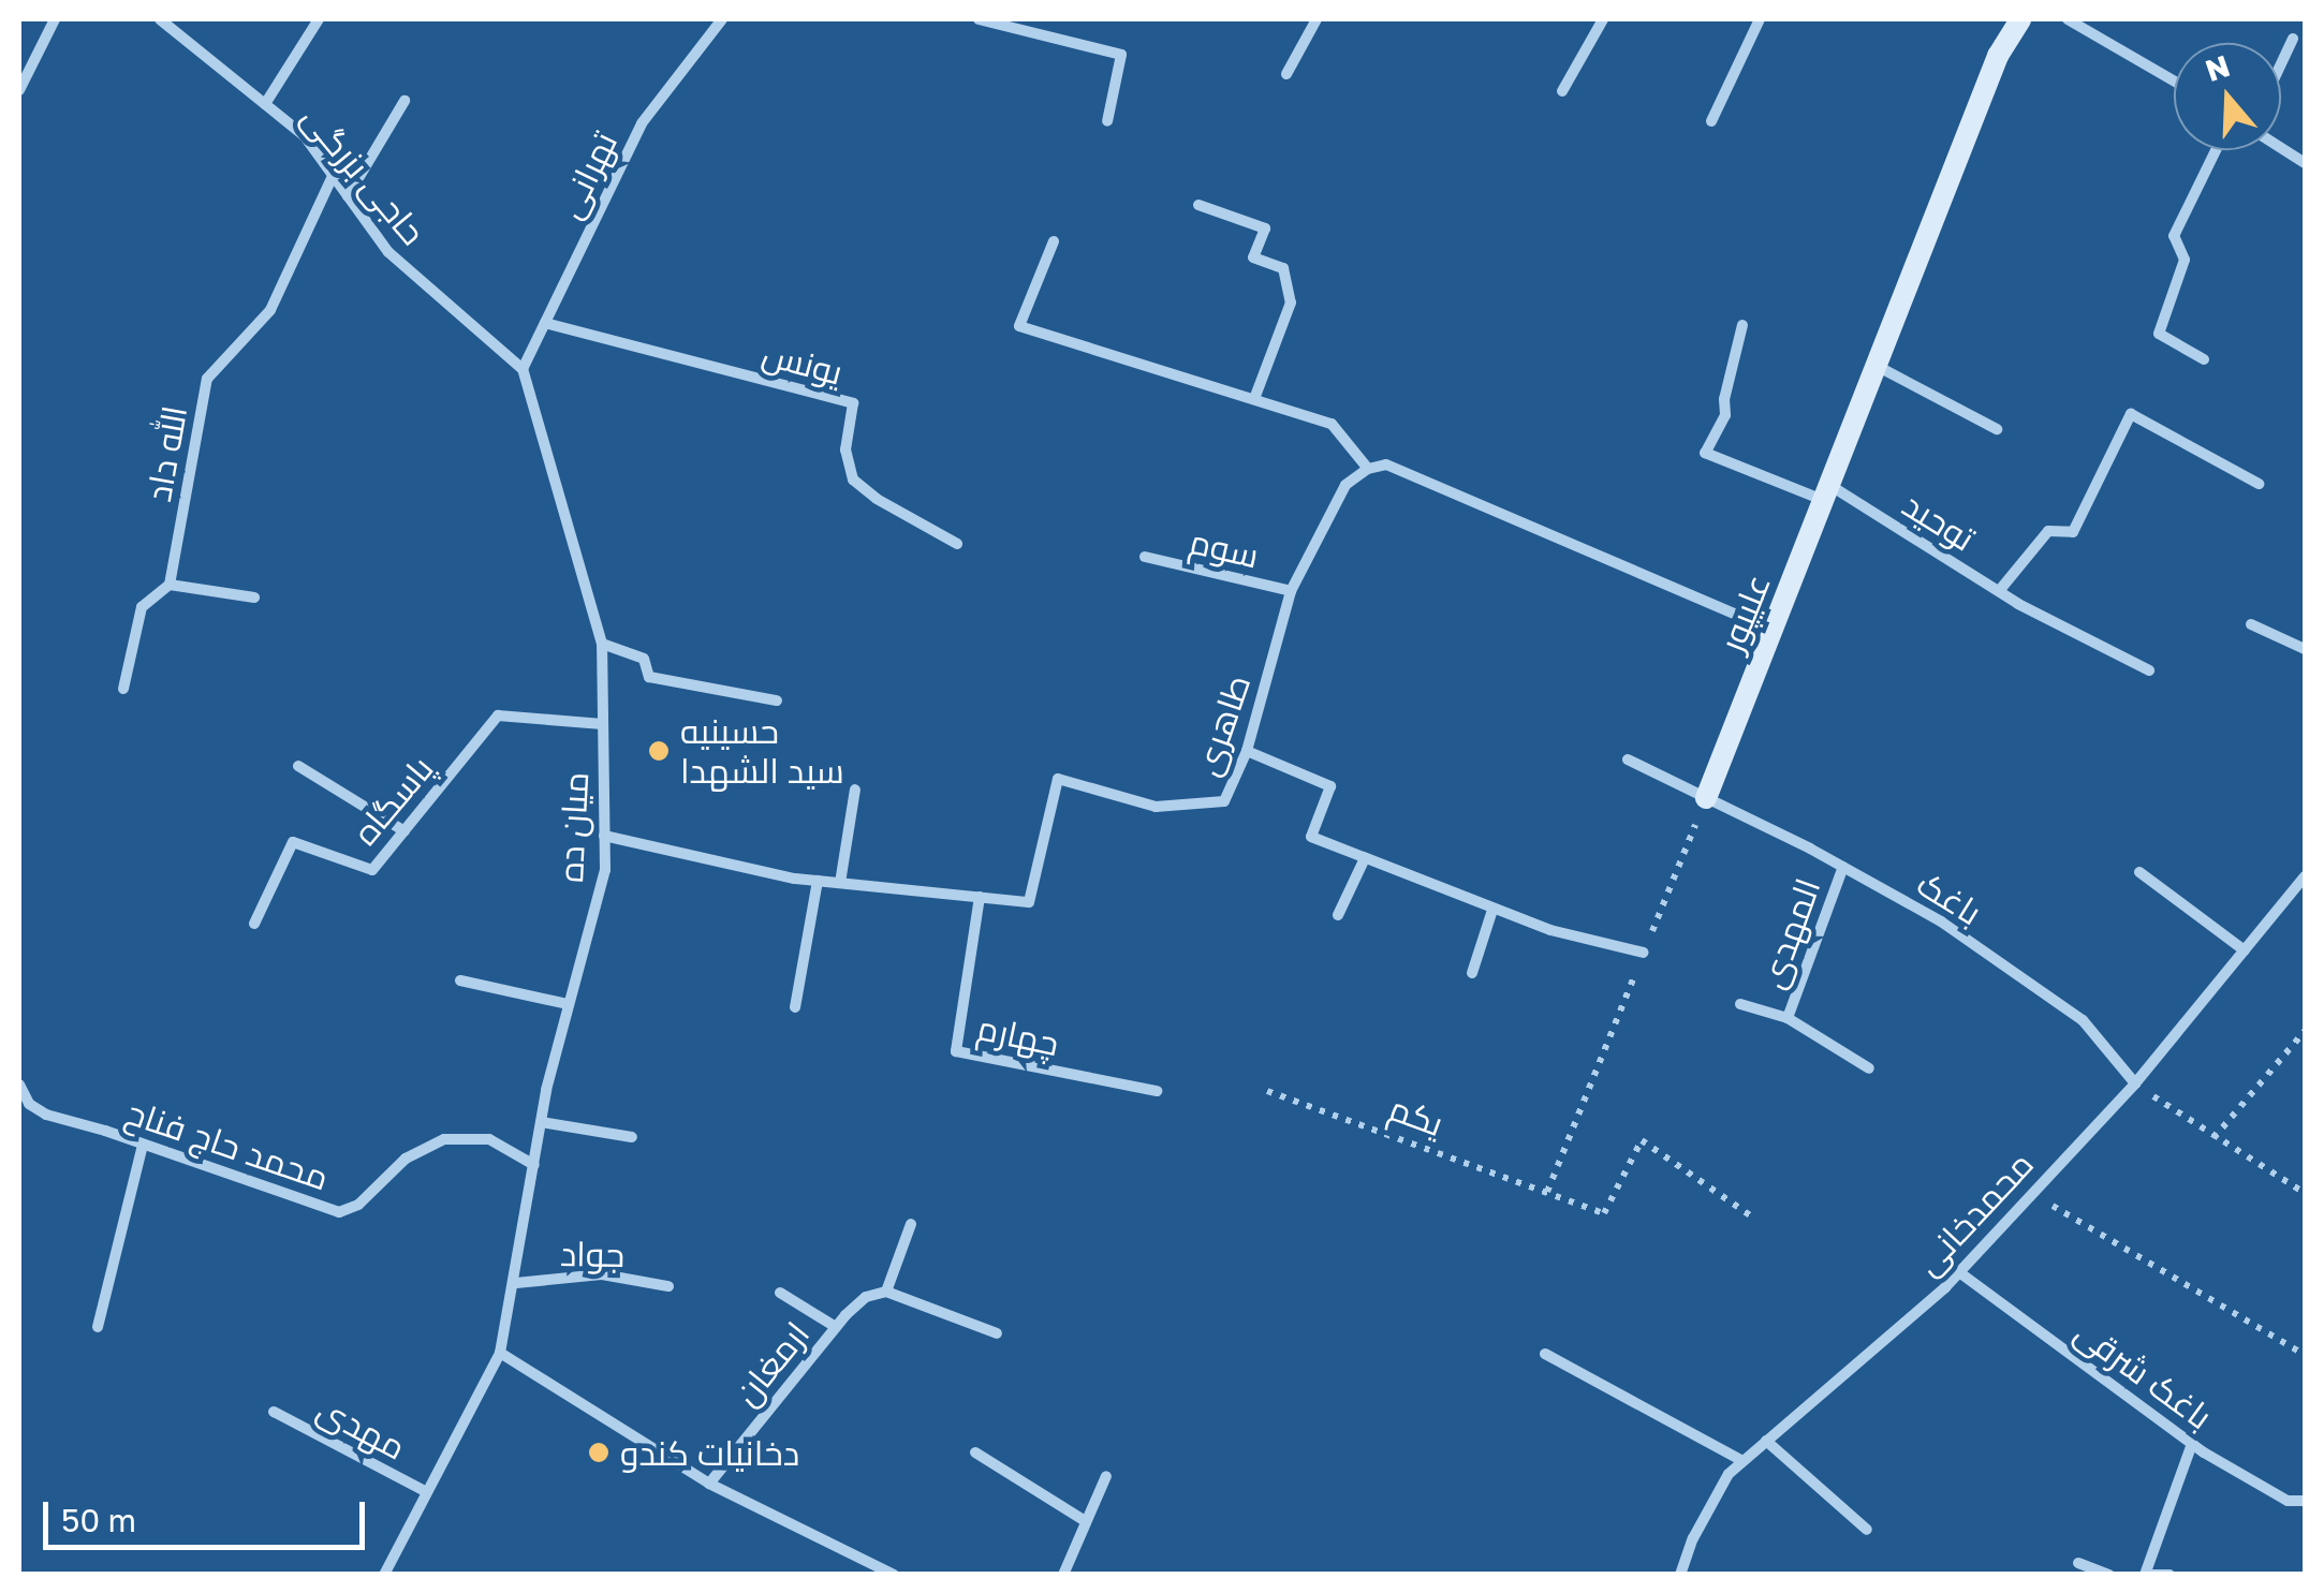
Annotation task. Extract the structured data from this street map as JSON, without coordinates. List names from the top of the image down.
{
  "streets": {
    "street": [
      "حاجی بزرگی",
      "تهرانی",
      "یونس",
      "الله داد",
      "توحید",
      "سوم",
      "علیپور",
      "طاهری",
      "پاسگاه",
      "میان ده",
      "باغک",
      "المهدی",
      "چهارم",
      "محمد حاج فناح",
      "محمدخانی",
      "جواد",
      "ارمغان",
      "باغک شرقی",
      "مهدی"
    ],
    "path": ["یکم"]
  },
  "crossings": [
    ["حاجی بزرگی", "تهرانی"],
    ["حاجی بزرگی", "الله داد"],
    ["حاجی بزرگی", "میان ده"],
    ["تهرانی", "یونس"],
    ["تهرانی", "میان ده"],
    ["توحید", "علیپور"],
    ["سوم", "طاهری"],
    ["علیپور", "باغک"],
    ["طاهری", "میان ده"],
    ["طاهری", "چهارم"],
    ["پاسگاه", "میان ده"],
    ["میان ده", "محمد حاج فناح"],
    ["میان ده", "جواد"],
    ["میان ده", "مهدی"],
    ["باغک", "المهدی"],
    ["باغک", "محمدخانی"],
    ["محمدخانی", "باغک شرقی"]
  ],
  "places": ["حسینیه سید الشهدا", "دخانیات کندو"],
  "scale_bar": "50 m",
  "north": "top"
}
